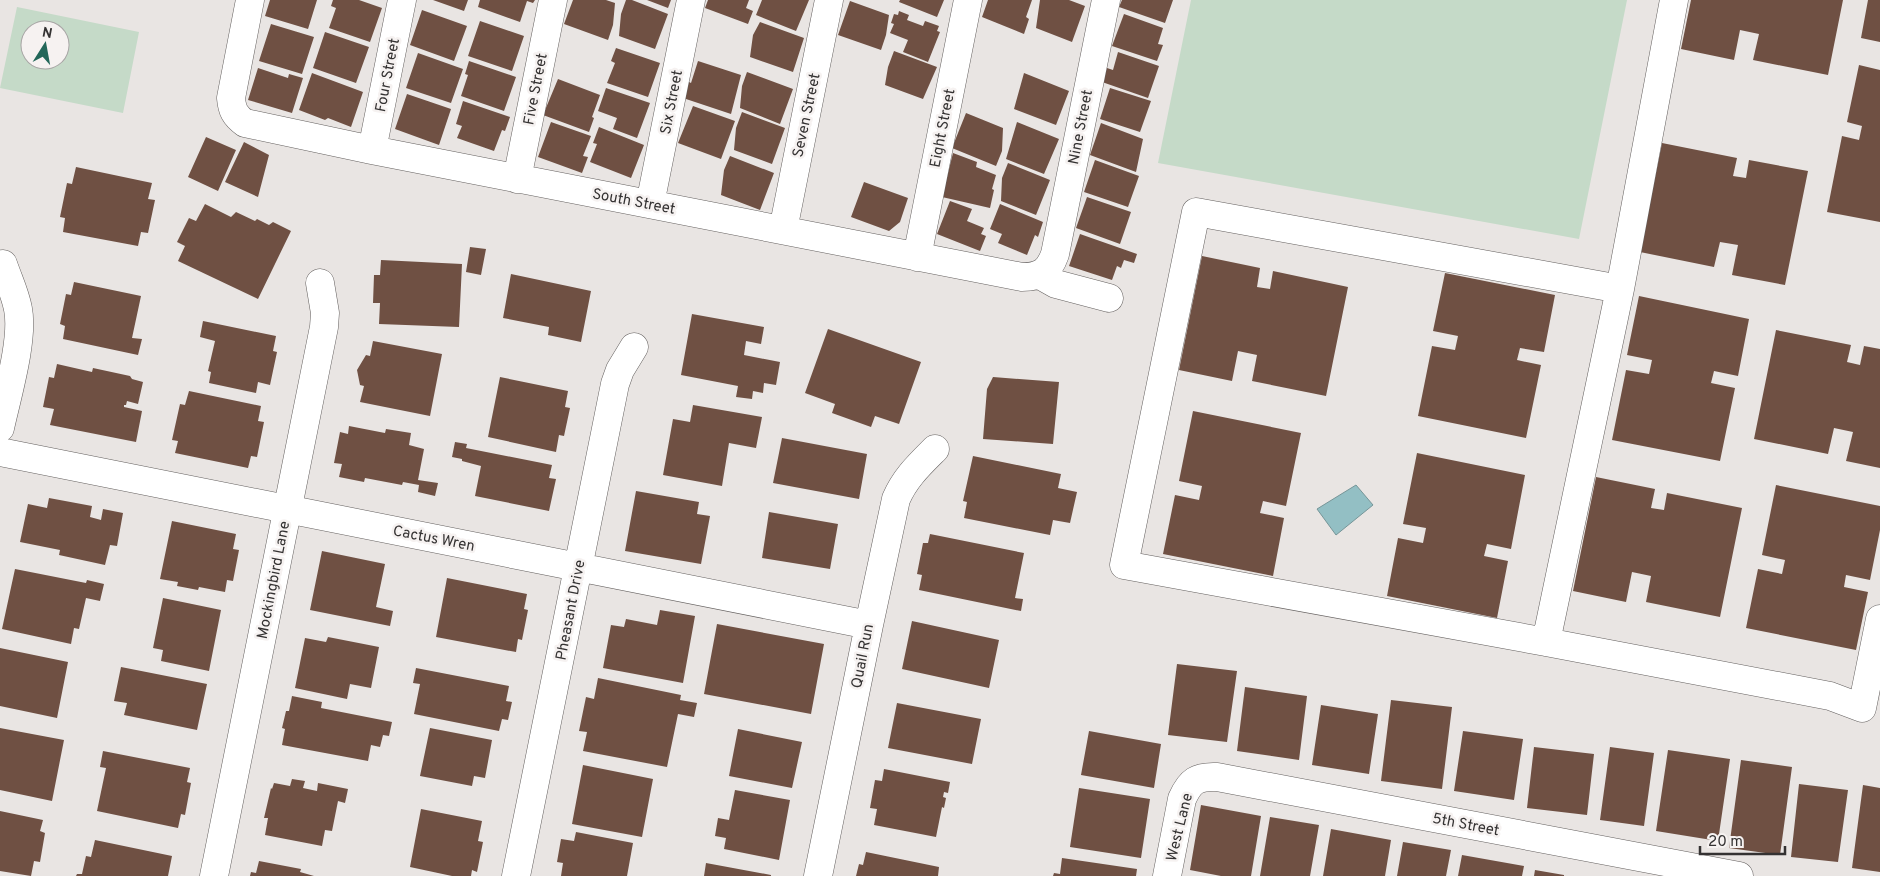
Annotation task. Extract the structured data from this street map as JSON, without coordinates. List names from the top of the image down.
{
  "streets": {
    "lane": [
      "Four Street",
      "Five Street",
      "Six Street",
      "Seven Street",
      "Nine Street",
      "Eight Street",
      "South Street",
      "Cactus Wren",
      "Mockingbird Lane",
      "Pheasant Drive",
      "Quail Run",
      "5th Street",
      "West Lane"
    ]
  },
  "crossings": [
    ["Four Street", "South Street"],
    ["Five Street", "South Street"],
    ["Six Street", "South Street"],
    ["Seven Street", "South Street"],
    ["Nine Street", "South Street"],
    ["Eight Street", "South Street"],
    ["Cactus Wren", "Mockingbird Lane"],
    ["Cactus Wren", "Pheasant Drive"],
    ["Cactus Wren", "Quail Run"],
    ["5th Street", "West Lane"]
  ],
  "scale_bar": "20 m",
  "north": "top"
}
